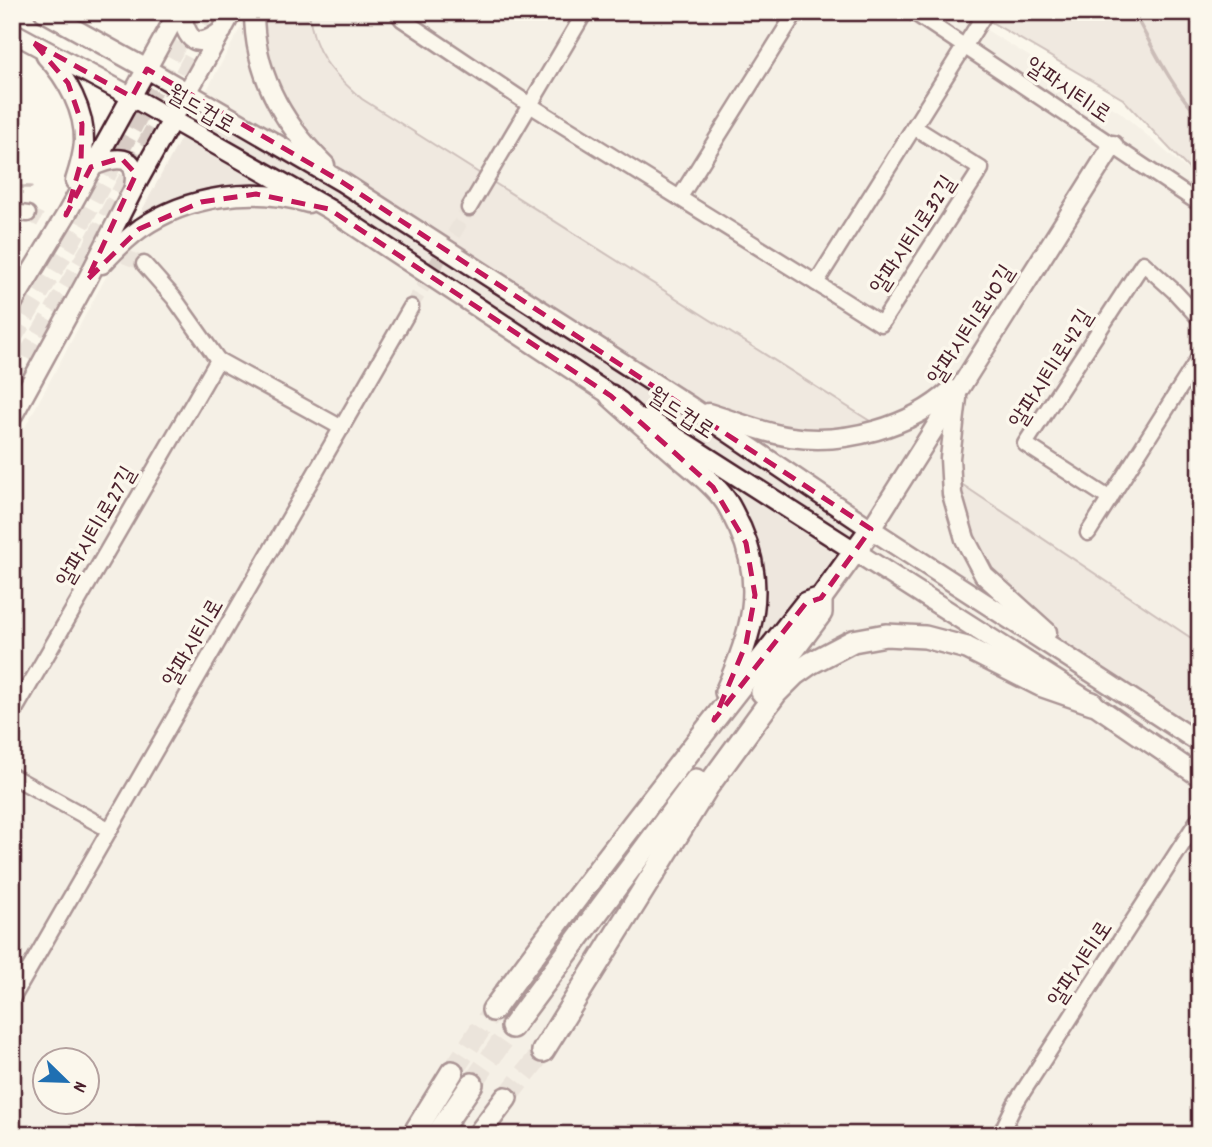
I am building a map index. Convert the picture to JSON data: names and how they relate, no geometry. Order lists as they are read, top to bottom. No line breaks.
{"streets":{"main road":["월드컵로","알파시티1로40길"],"street":["알파시티1로","알파시티1로32길","알파시티1로42길","알파시티1로27길"]},"crossings":[["알파시티1로","알파시티1로40길"],["월드컵로","알파시티1로40길"]],"north":"bottom right"}
